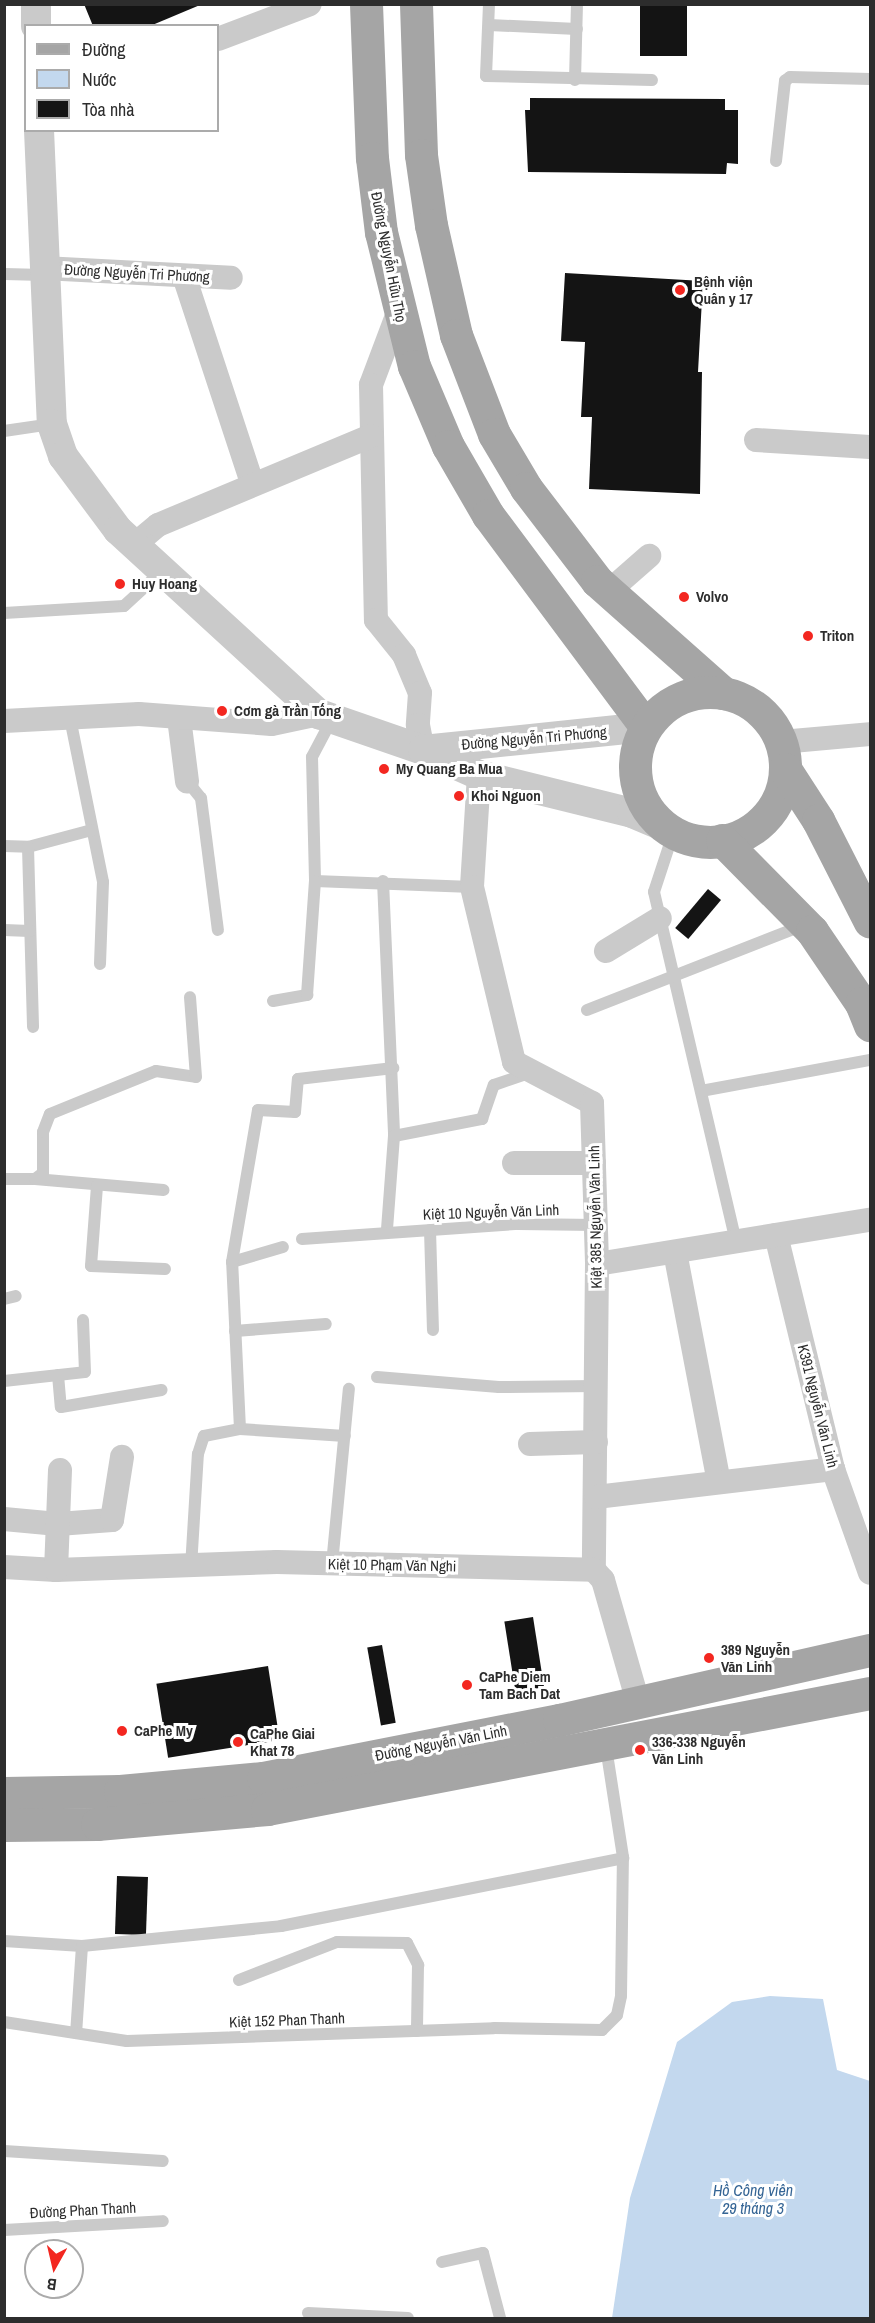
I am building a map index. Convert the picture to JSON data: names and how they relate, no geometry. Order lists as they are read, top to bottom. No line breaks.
{"streets":{"main road":["Đường Nguyễn Hữu Thọ","Đường Nguyễn Văn Linh"],"street":["Đường Nguyễn Tri Phương","Kiệt 385 Nguyễn Văn Linh","K391 Nguyễn Văn Linh","Kiệt 10 Phạm Văn Nghi"],"lane":["Kiệt 10 Nguyễn Văn Linh","Kiệt 152 Phan Thanh","Đường Phan Thanh"]},"crossings":[["Đường Nguyễn Hữu Thọ","Đường Nguyễn Tri Phương"],["Đường Nguyễn Tri Phương","Kiệt 385 Nguyễn Văn Linh"],["Kiệt 10 Nguyễn Văn Linh","Kiệt 385 Nguyễn Văn Linh"],["Kiệt 385 Nguyễn Văn Linh","Kiệt 10 Phạm Văn Nghi"],["Kiệt 385 Nguyễn Văn Linh","Đường Nguyễn Văn Linh"]],"water":["Hồ Công viên 29 tháng 3"],"places":["Bệnh viện Quân y 17","Huy Hoang","Volvo","Triton","Cơm gà Trần Tống","My Quang Ba Mua","Khoi Nguon","389 Nguyễn Văn Linh","CaPhe Diem Tam Bach Dat","CaPhe My","CaPhe Giai Khat 78","336-338 Nguyễn Văn Linh"],"legend":["Đường","Nước","Tòa nhà"],"north":"bottom"}
